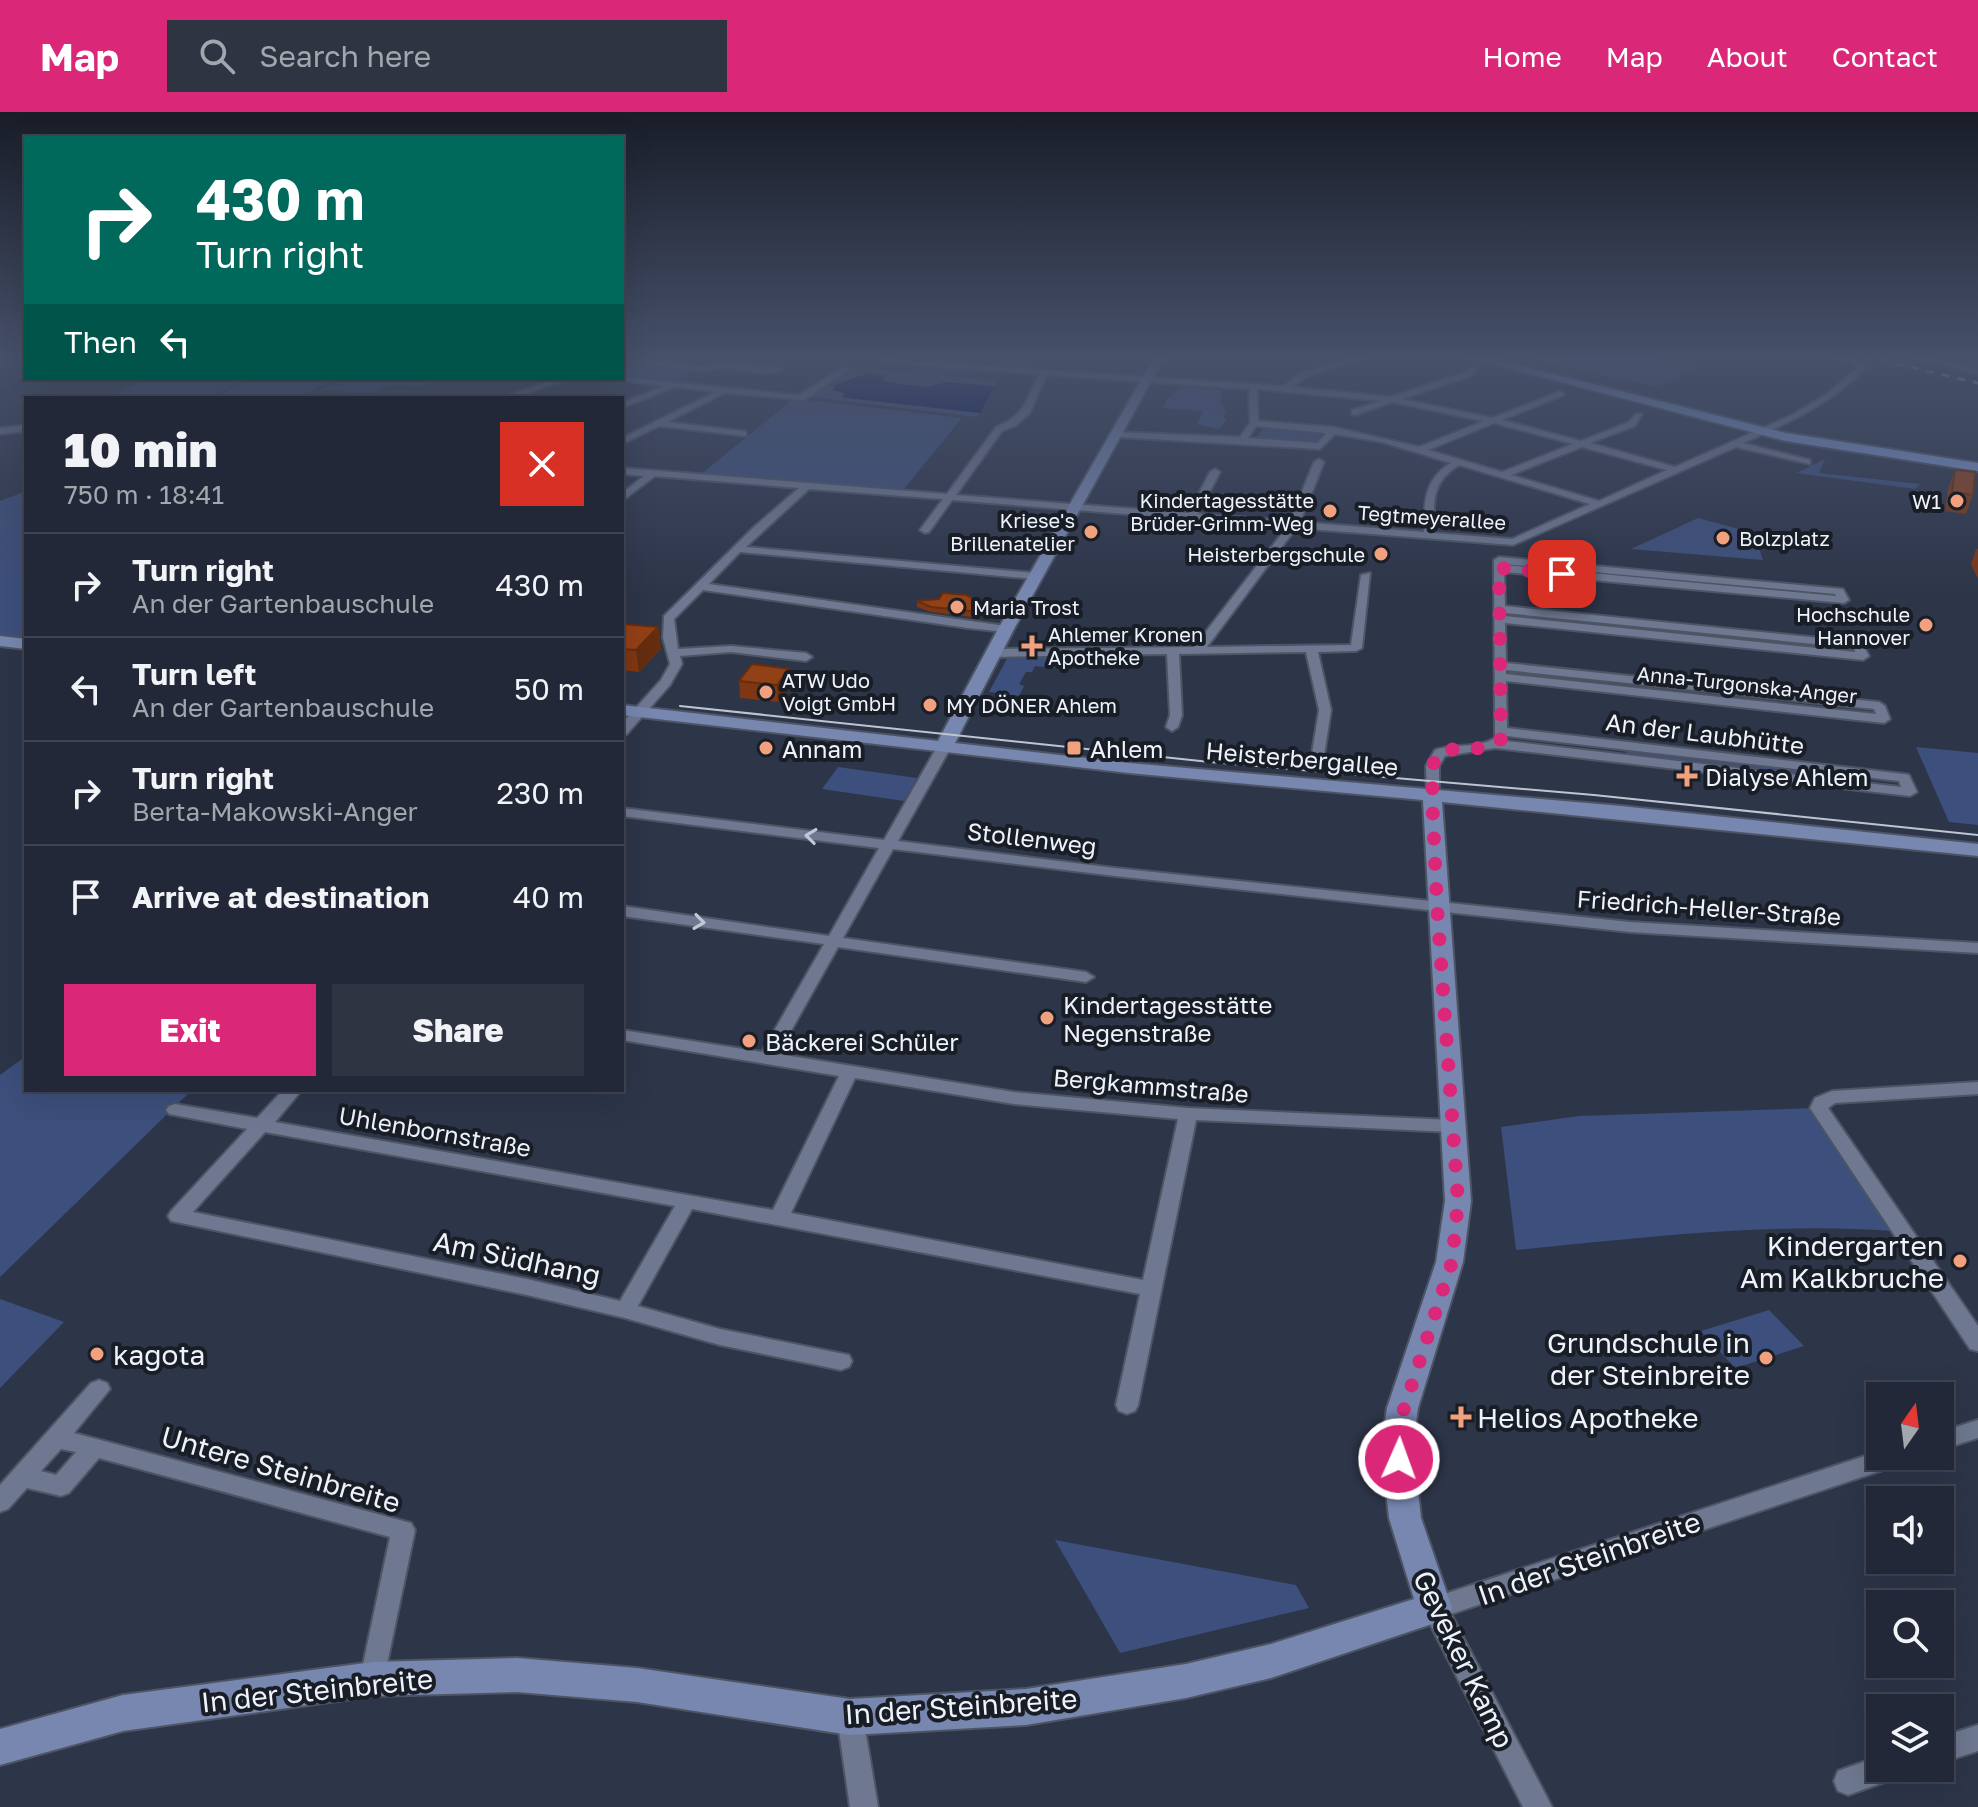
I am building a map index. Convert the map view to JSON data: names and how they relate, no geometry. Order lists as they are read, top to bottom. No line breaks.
{"streets":{"street":["Tegtmeyerallee","Anna-Turgonska-Anger","An der Laubhütte","Heisterbergallee","Stollenweg","Friedrich-Heller-Straße","Bergkammstraße","Uhlenbornstraße","Am Südhang","Untere Steinbreite","In der Steinbreite","Geveker Kamp"]},"crossings":[["An der Laubhütte","Heisterbergallee"],["An der Laubhütte","Geveker Kamp"],["Heisterbergallee","Geveker Kamp"],["Stollenweg","Friedrich-Heller-Straße"],["Stollenweg","Geveker Kamp"],["Friedrich-Heller-Straße","Geveker Kamp"],["Bergkammstraße","Geveker Kamp"],["Uhlenbornstraße","Am Südhang"],["Untere Steinbreite","In der Steinbreite"],["In der Steinbreite","Geveker Kamp"]],"places":{"other":["W1","Kindertagesstätte Brüder-Grimm-Weg","Kriese's Brillenatelier","Bolzplatz","Heisterbergschule","Maria Trost","Hochschule Hannover","ATW Udo Voigt GmbH","MY DÖNER Ahlem","Annam","Kindertagesstätte Negenstraße","Bäckerei Schüler","Kindergarten Am Kalkbruche","kagota","Grundschule in der Steinbreite"],"health":["Ahlemer Kronen Apotheke","Dialyse Ahlem","Helios Apotheke"],"transit":["Ahlem"]},"north":"top","page":{"header":"Map","search":"Search here","nav":["Home","Map","About","Contact"],"turn":["430 m","Turn right"],"then":"Then","heading":["10 min","750 m · 18:41"],"list":[{"name":"Turn right","note":"An der Gartenbauschule","value":"430 m"},{"name":"Turn left","note":"An der Gartenbauschule","value":"50 m"},{"name":"Turn right","note":"Berta-Makowski-Anger","value":"230 m"},{"name":"Arrive at destination","value":"40 m"}],"buttons":["Exit","Share"]}}
